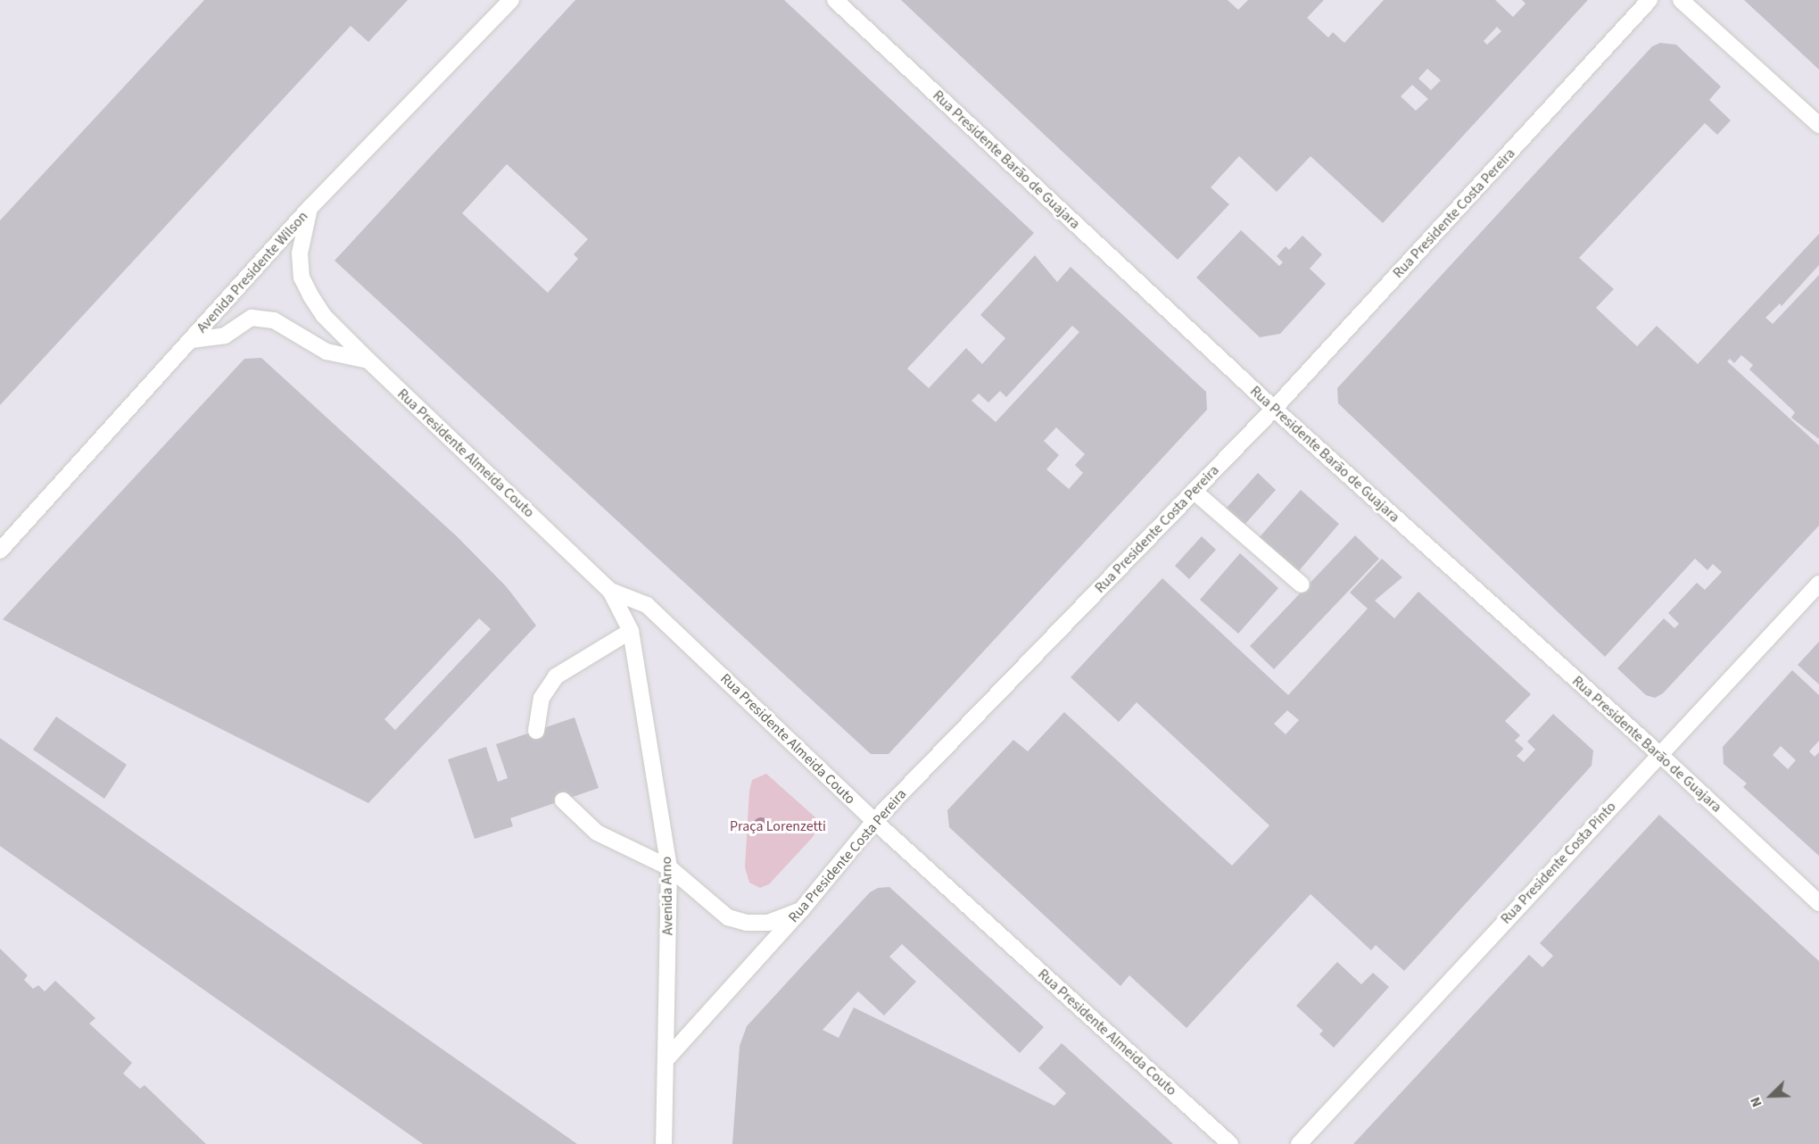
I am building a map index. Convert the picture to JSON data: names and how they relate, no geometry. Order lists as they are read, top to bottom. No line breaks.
{"streets":{"street":["Rua Presidente Barão de Guajara","Rua Presidente Costa Pereira","Avenida Presidente Wilson","Rua Presidente Almeida Couto","Rua Presidente Costa Pinto","Avenida Arno"]},"crossings":[["Rua Presidente Barão de Guajara","Rua Presidente Costa Pereira"],["Rua Presidente Barão de Guajara","Rua Presidente Costa Pinto"],["Rua Presidente Costa Pereira","Rua Presidente Almeida Couto"],["Rua Presidente Costa Pereira","Avenida Arno"],["Avenida Presidente Wilson","Rua Presidente Almeida Couto"],["Rua Presidente Almeida Couto","Avenida Arno"]],"parks":["Praça Lorenzetti"],"north":"bottom left"}
